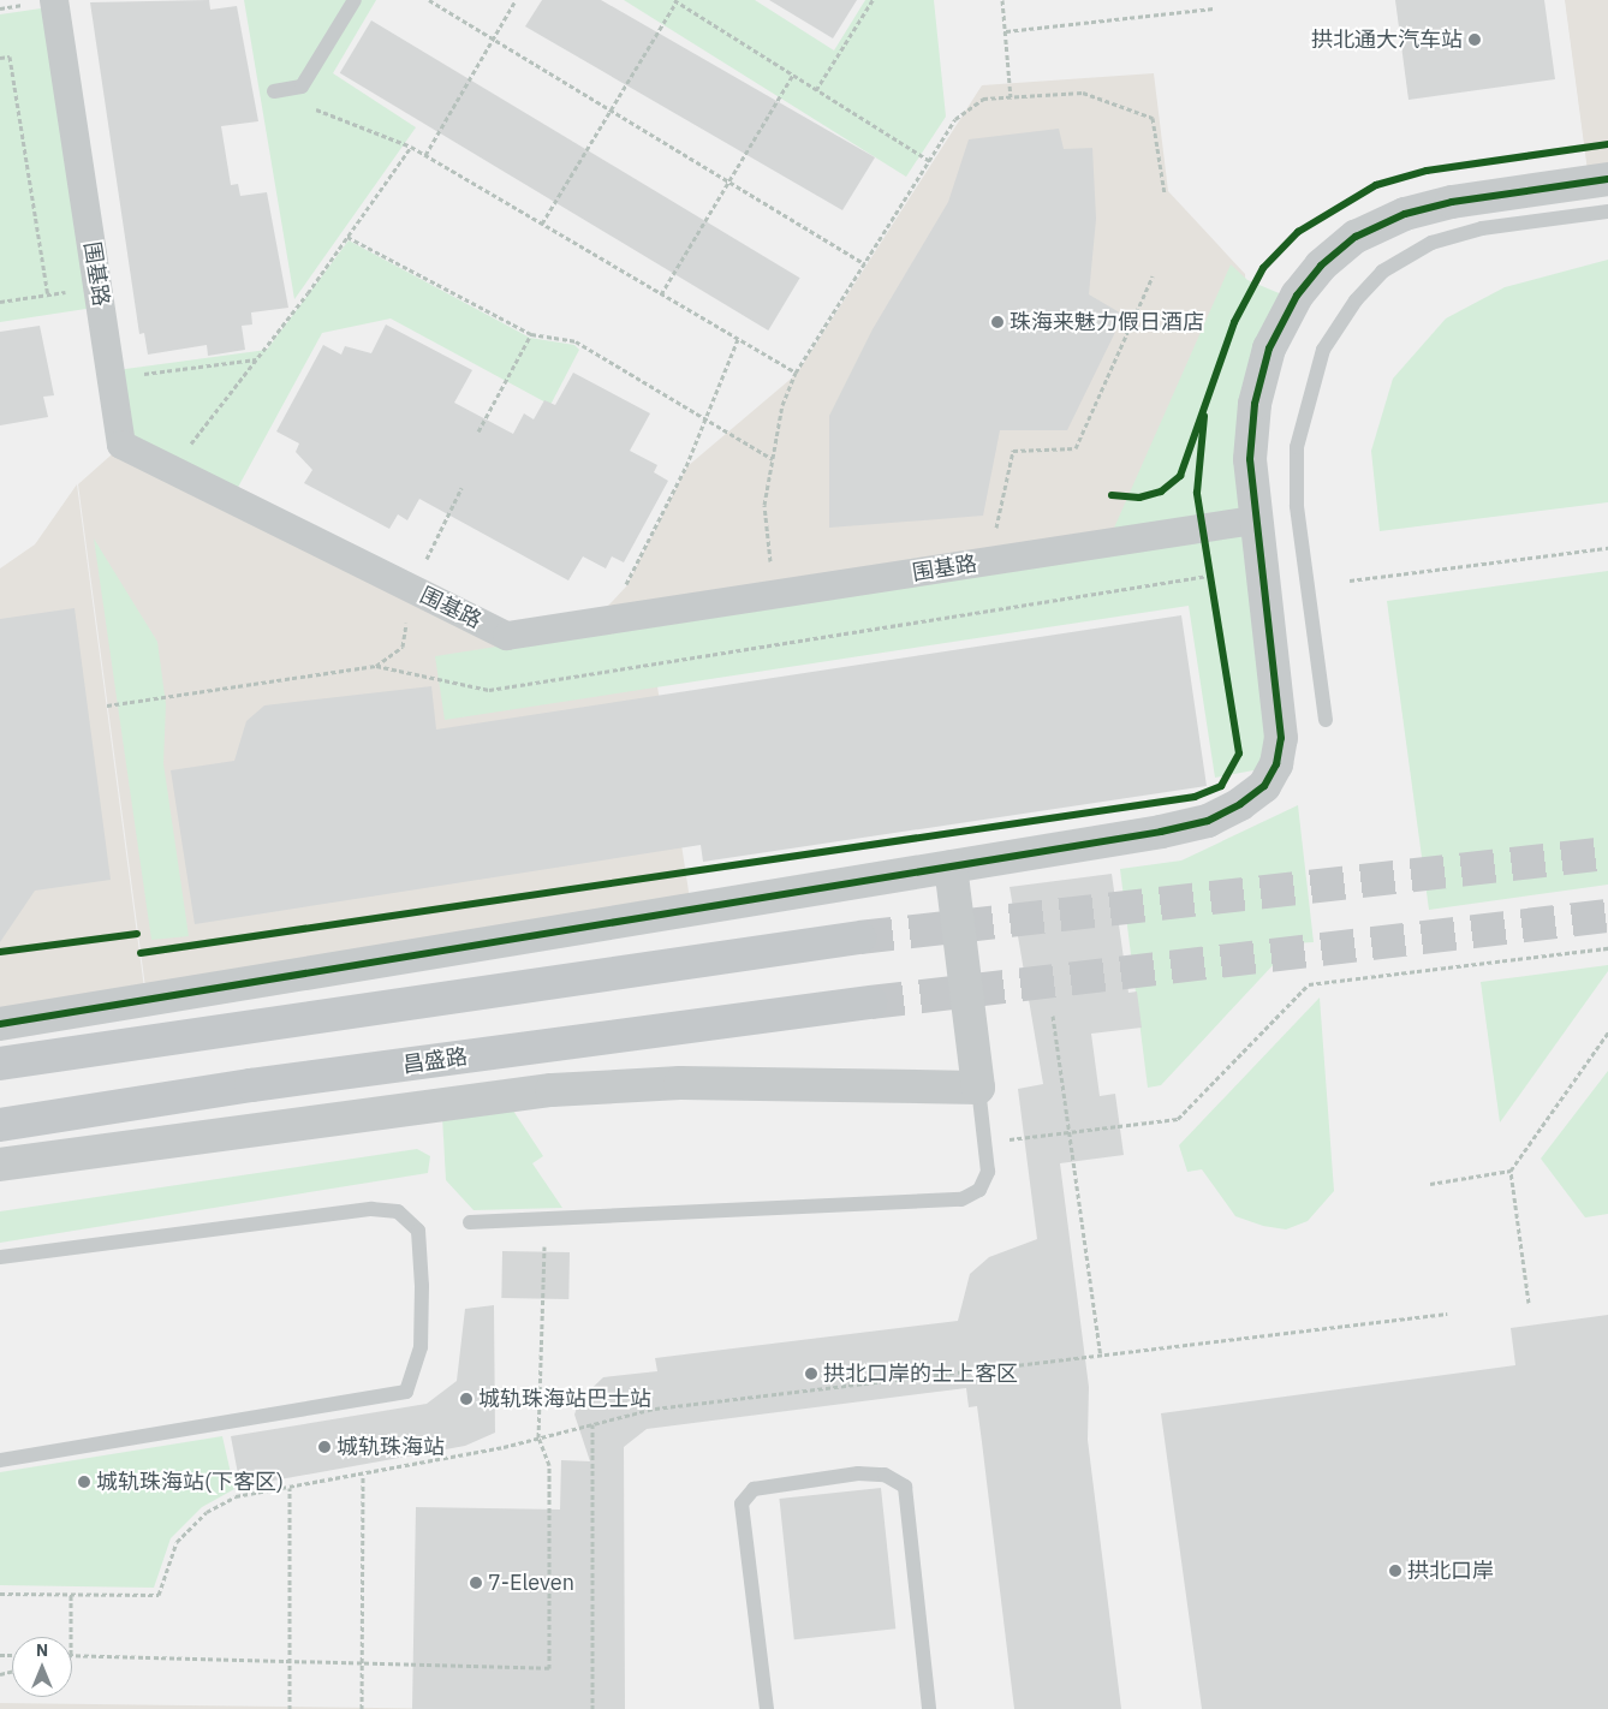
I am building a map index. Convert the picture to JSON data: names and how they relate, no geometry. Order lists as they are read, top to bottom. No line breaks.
{"streets":{"main road":["昌盛路"],"street":["围基路"]},"places":["拱北通大汽车站","珠海来魅力假日酒店","拱北口岸的士上客区","城轨珠海站巴士站","城轨珠海站","城轨珠海站(下客区)","拱北口岸","7-Eleven"],"north":"top"}
